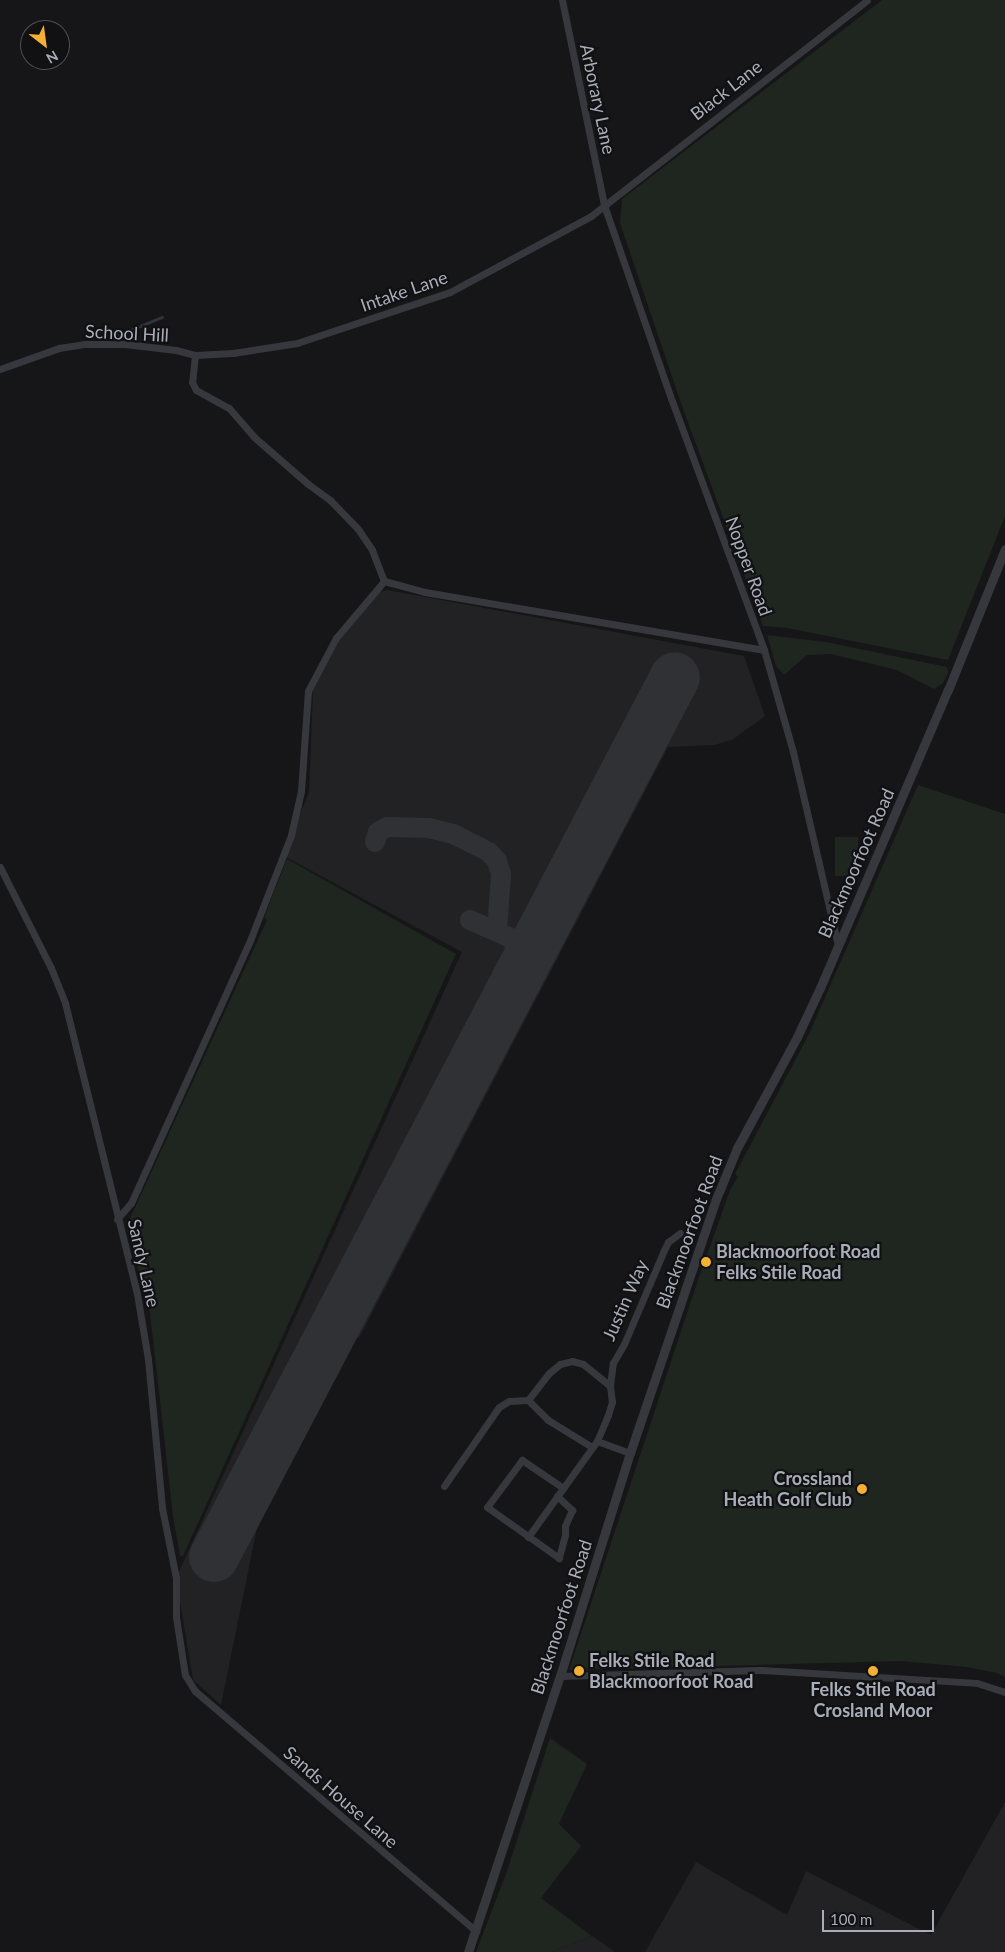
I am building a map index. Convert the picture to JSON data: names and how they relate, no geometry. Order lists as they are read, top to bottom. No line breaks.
{"streets":{"street":["Black Lane","Arborary Lane","Intake Lane","School Hill","Nopper Road","Blackmoorfoot Road","Sandy Lane","Justin Way","Sands House Lane"]},"crossings":[["Black Lane","Arborary Lane"],["Black Lane","Intake Lane"],["Black Lane","Nopper Road"],["Arborary Lane","Intake Lane"],["Arborary Lane","Nopper Road"],["Intake Lane","School Hill"],["Intake Lane","Nopper Road"],["Nopper Road","Blackmoorfoot Road"],["Blackmoorfoot Road","Sands House Lane"],["Sandy Lane","Sands House Lane"]],"places":["Blackmoorfoot Road Felks Stile Road","Crossland Heath Golf Club","Felks Stile Road Blackmoorfoot Road","Felks Stile Road Crosland Moor"],"scale_bar":"100 m","north":"bottom right"}
